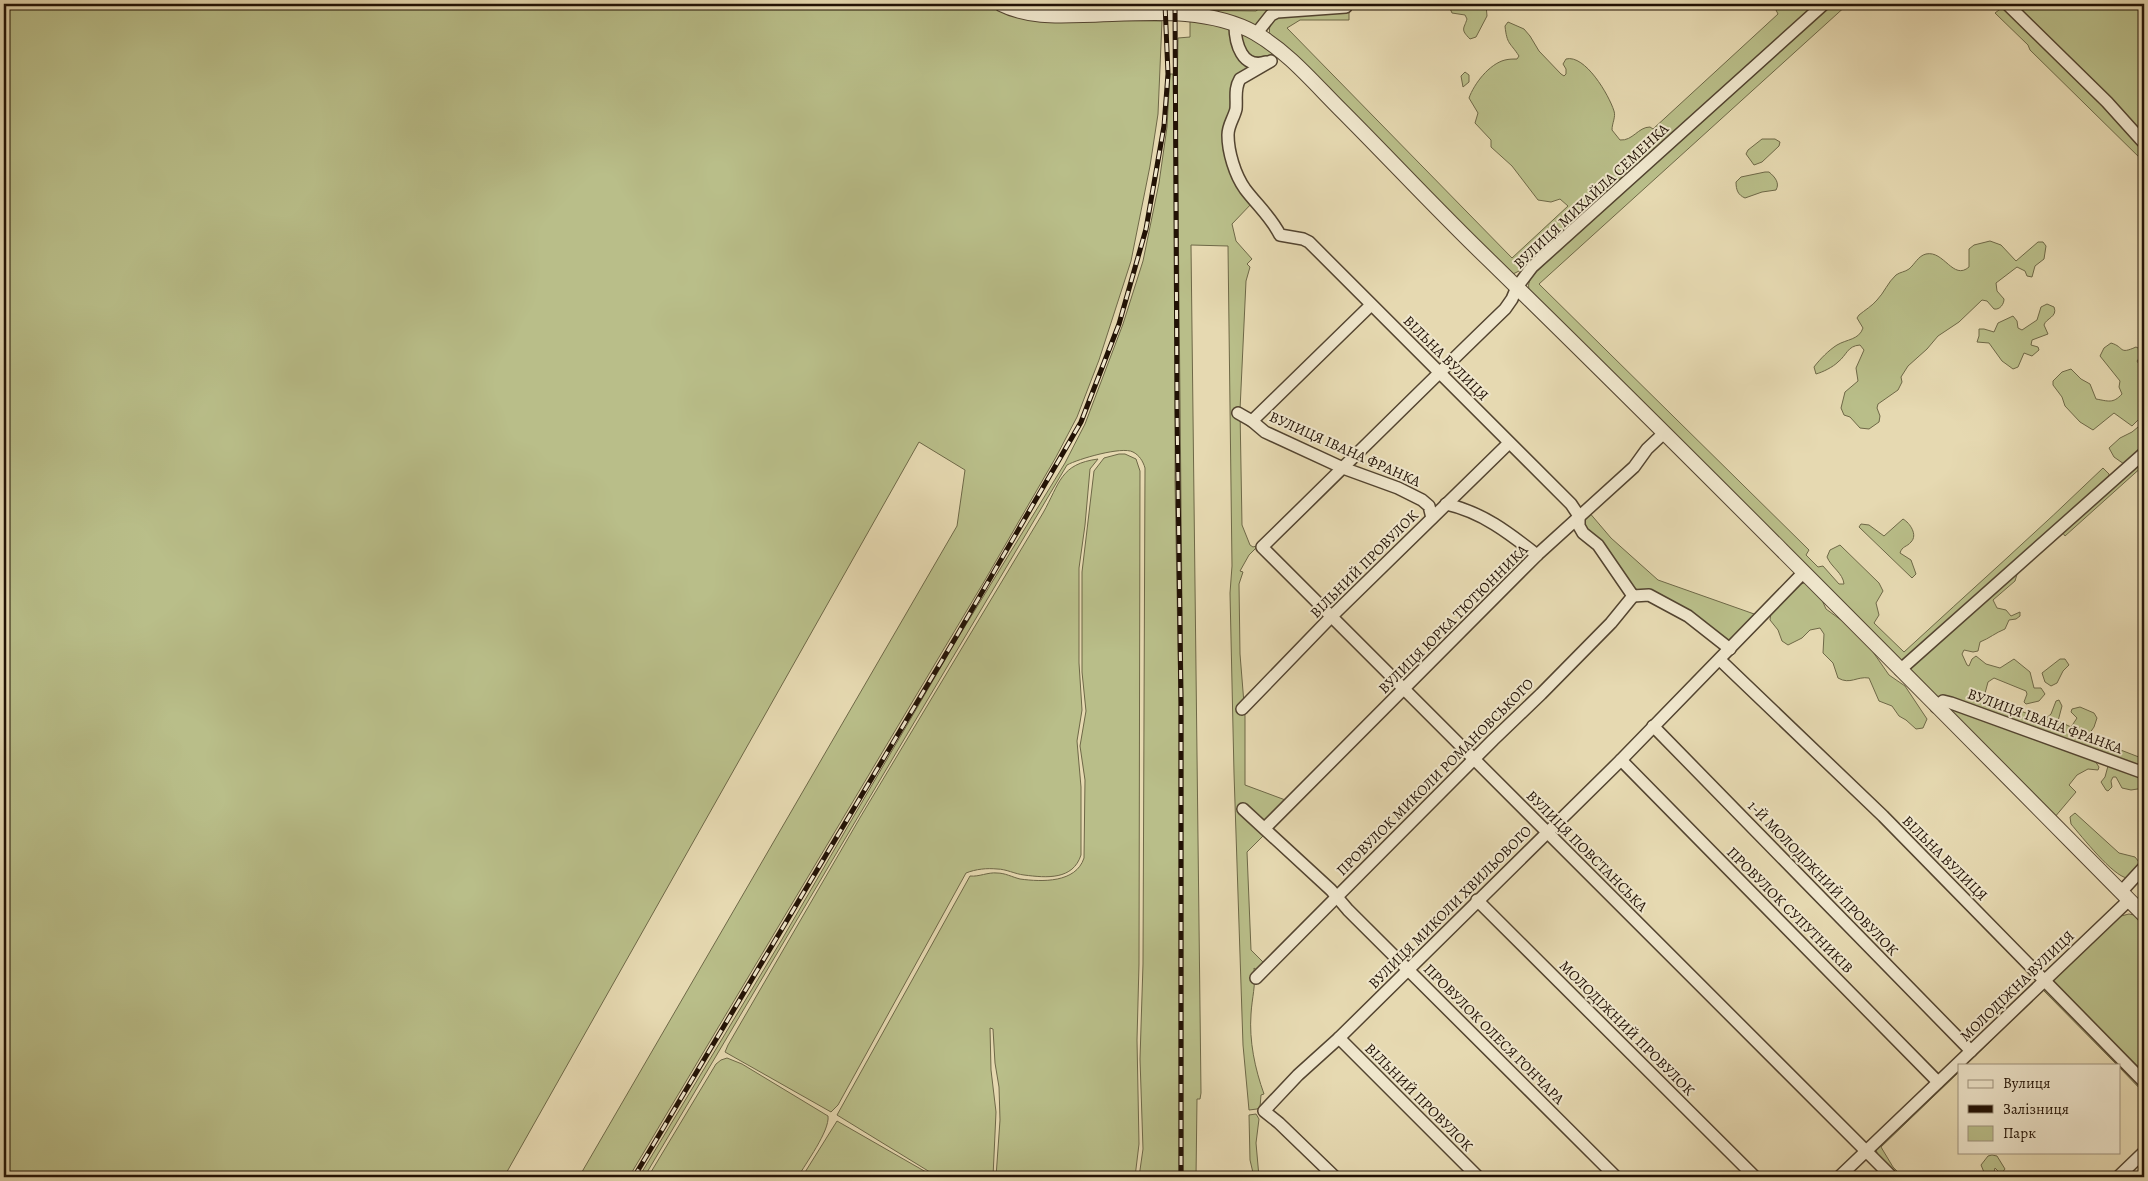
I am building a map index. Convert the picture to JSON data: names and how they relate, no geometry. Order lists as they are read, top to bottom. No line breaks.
{"streets":{"street":["ВУЛИЦЯ МИХАЙЛА СЕМЕНКА","ВІЛЬНА ВУЛИЦЯ","ВУЛИЦЯ ІВАНА ФРАНКА","ВІЛЬНИЙ ПРОВУЛОК","ВУЛИЦЯ ЮРКА ТЮТЮННИКА","ПРОВУЛОК МИКОЛИ РОМАНОВСЬКОГО","ВУЛИЦЯ ПОВСТАНСЬКА","1-Й МОЛОДІЖНИЙ ПРОВУЛОК","ВУЛИЦЯ МИКОЛИ ХВИЛЬОВОГО","ПРОВУЛОК СУПУТНИКІВ","МОЛОДІЖНА ВУЛИЦЯ","МОЛОДІЖНИЙ ПРОВУЛОК","ПРОВУЛОК ОЛЕСЯ ГОНЧАРА"]},"crossings":[["ВУЛИЦЯ МИХАЙЛА СЕМЕНКА","ВІЛЬНА ВУЛИЦЯ"],["ВУЛИЦЯ МИХАЙЛА СЕМЕНКА","ВУЛИЦЯ ІВАНА ФРАНКА"],["ВУЛИЦЯ МИХАЙЛА СЕМЕНКА","ВУЛИЦЯ ПОВСТАНСЬКА"],["ВІЛЬНА ВУЛИЦЯ","ВІЛЬНИЙ ПРОВУЛОК"],["ВІЛЬНА ВУЛИЦЯ","ВУЛИЦЯ ЮРКА ТЮТЮННИКА"],["ВІЛЬНА ВУЛИЦЯ","ПРОВУЛОК МИКОЛИ РОМАНОВСЬКОГО"],["ВІЛЬНА ВУЛИЦЯ","ВУЛИЦЯ МИКОЛИ ХВИЛЬОВОГО"],["ВІЛЬНА ВУЛИЦЯ","МОЛОДІЖНА ВУЛИЦЯ"],["ВУЛИЦЯ ІВАНА ФРАНКА","ВІЛЬНИЙ ПРОВУЛОК"],["ВІЛЬНИЙ ПРОВУЛОК","ВУЛИЦЯ ПОВСТАНСЬКА"],["ВІЛЬНИЙ ПРОВУЛОК","ВУЛИЦЯ МИКОЛИ ХВИЛЬОВОГО"],["ВУЛИЦЯ ЮРКА ТЮТЮННИКА","ВУЛИЦЯ ПОВСТАНСЬКА"],["ВУЛИЦЯ ЮРКА ТЮТЮННИКА","ПРОВУЛОК ОЛЕСЯ ГОНЧАРА"],["ПРОВУЛОК МИКОЛИ РОМАНОВСЬКОГО","ВУЛИЦЯ ПОВСТАНСЬКА"],["ПРОВУЛОК МИКОЛИ РОМАНОВСЬКОГО","ПРОВУЛОК ОЛЕСЯ ГОНЧАРА"],["ВУЛИЦЯ ПОВСТАНСЬКА","ВУЛИЦЯ МИКОЛИ ХВИЛЬОВОГО"],["ВУЛИЦЯ ПОВСТАНСЬКА","МОЛОДІЖНА ВУЛИЦЯ"],["1-Й МОЛОДІЖНИЙ ПРОВУЛОК","ВУЛИЦЯ МИКОЛИ ХВИЛЬОВОГО"],["1-Й МОЛОДІЖНИЙ ПРОВУЛОК","МОЛОДІЖНА ВУЛИЦЯ"],["ВУЛИЦЯ МИКОЛИ ХВИЛЬОВОГО","ПРОВУЛОК СУПУТНИКІВ"],["ВУЛИЦЯ МИКОЛИ ХВИЛЬОВОГО","МОЛОДІЖНИЙ ПРОВУЛОК"],["ВУЛИЦЯ МИКОЛИ ХВИЛЬОВОГО","ПРОВУЛОК ОЛЕСЯ ГОНЧАРА"],["ПРОВУЛОК СУПУТНИКІВ","МОЛОДІЖНА ВУЛИЦЯ"]],"legend":["Вулиця","Залізниця","Парк"]}
